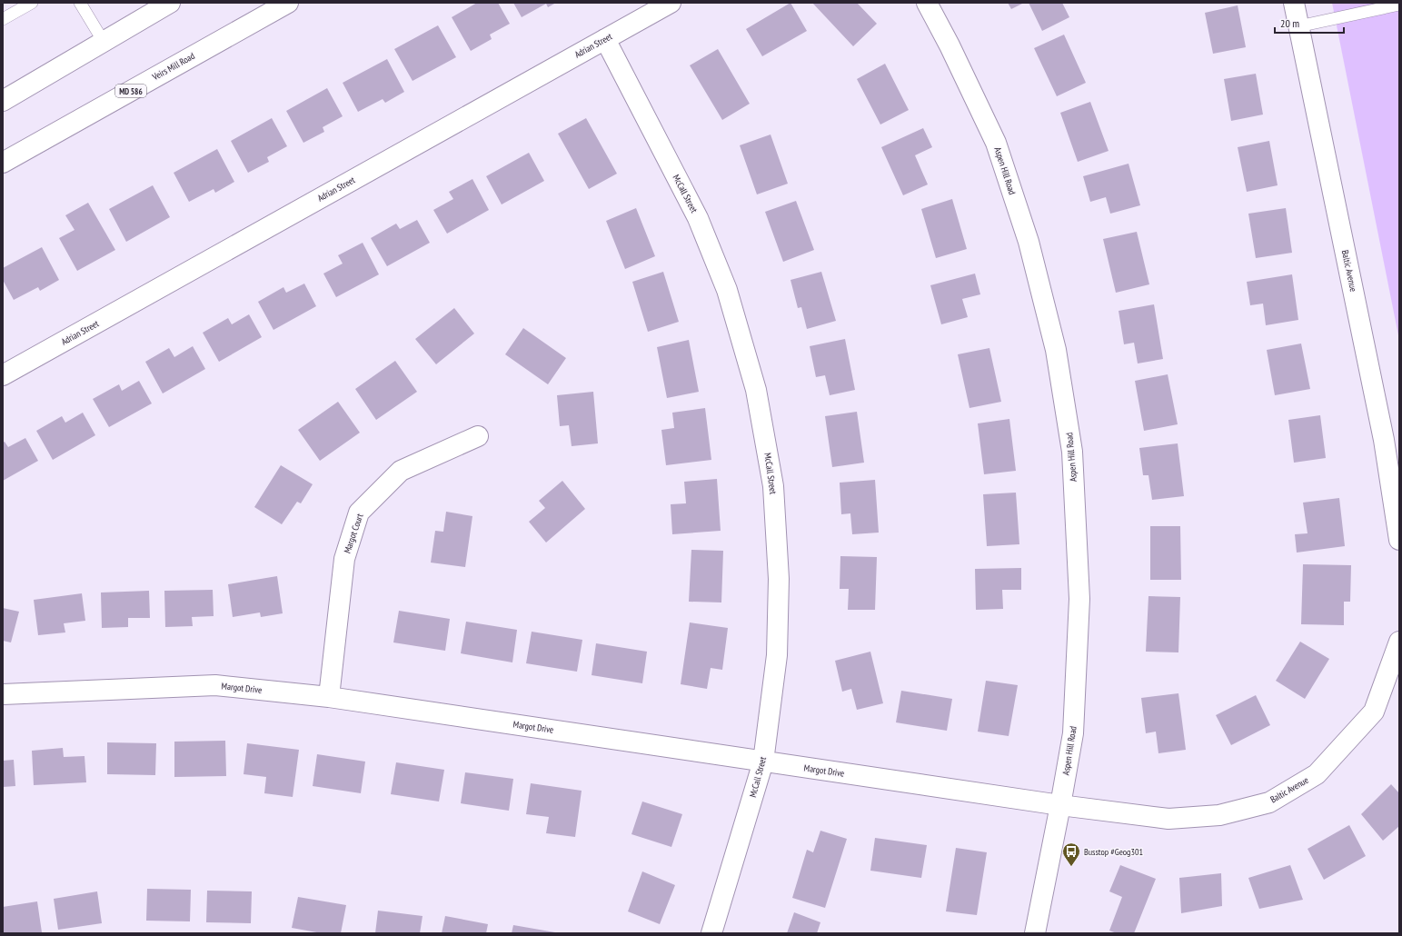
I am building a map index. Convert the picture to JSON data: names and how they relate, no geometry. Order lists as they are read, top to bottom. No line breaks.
{"streets":{"street":["Adrian Street","Veirs Mill Road","MD 586","Aspen Hill Road","McCall Street","Baltic Avenue","Margot Court","Margot Drive"]},"crossings":[["Adrian Street","McCall Street"],["Aspen Hill Road","Baltic Avenue"],["Aspen Hill Road","Margot Drive"],["McCall Street","Margot Drive"],["Baltic Avenue","Margot Drive"],["Margot Court","Margot Drive"]],"places":{"bus stop":["Busstop #Geog301"]},"scale_bar":"20 m"}
